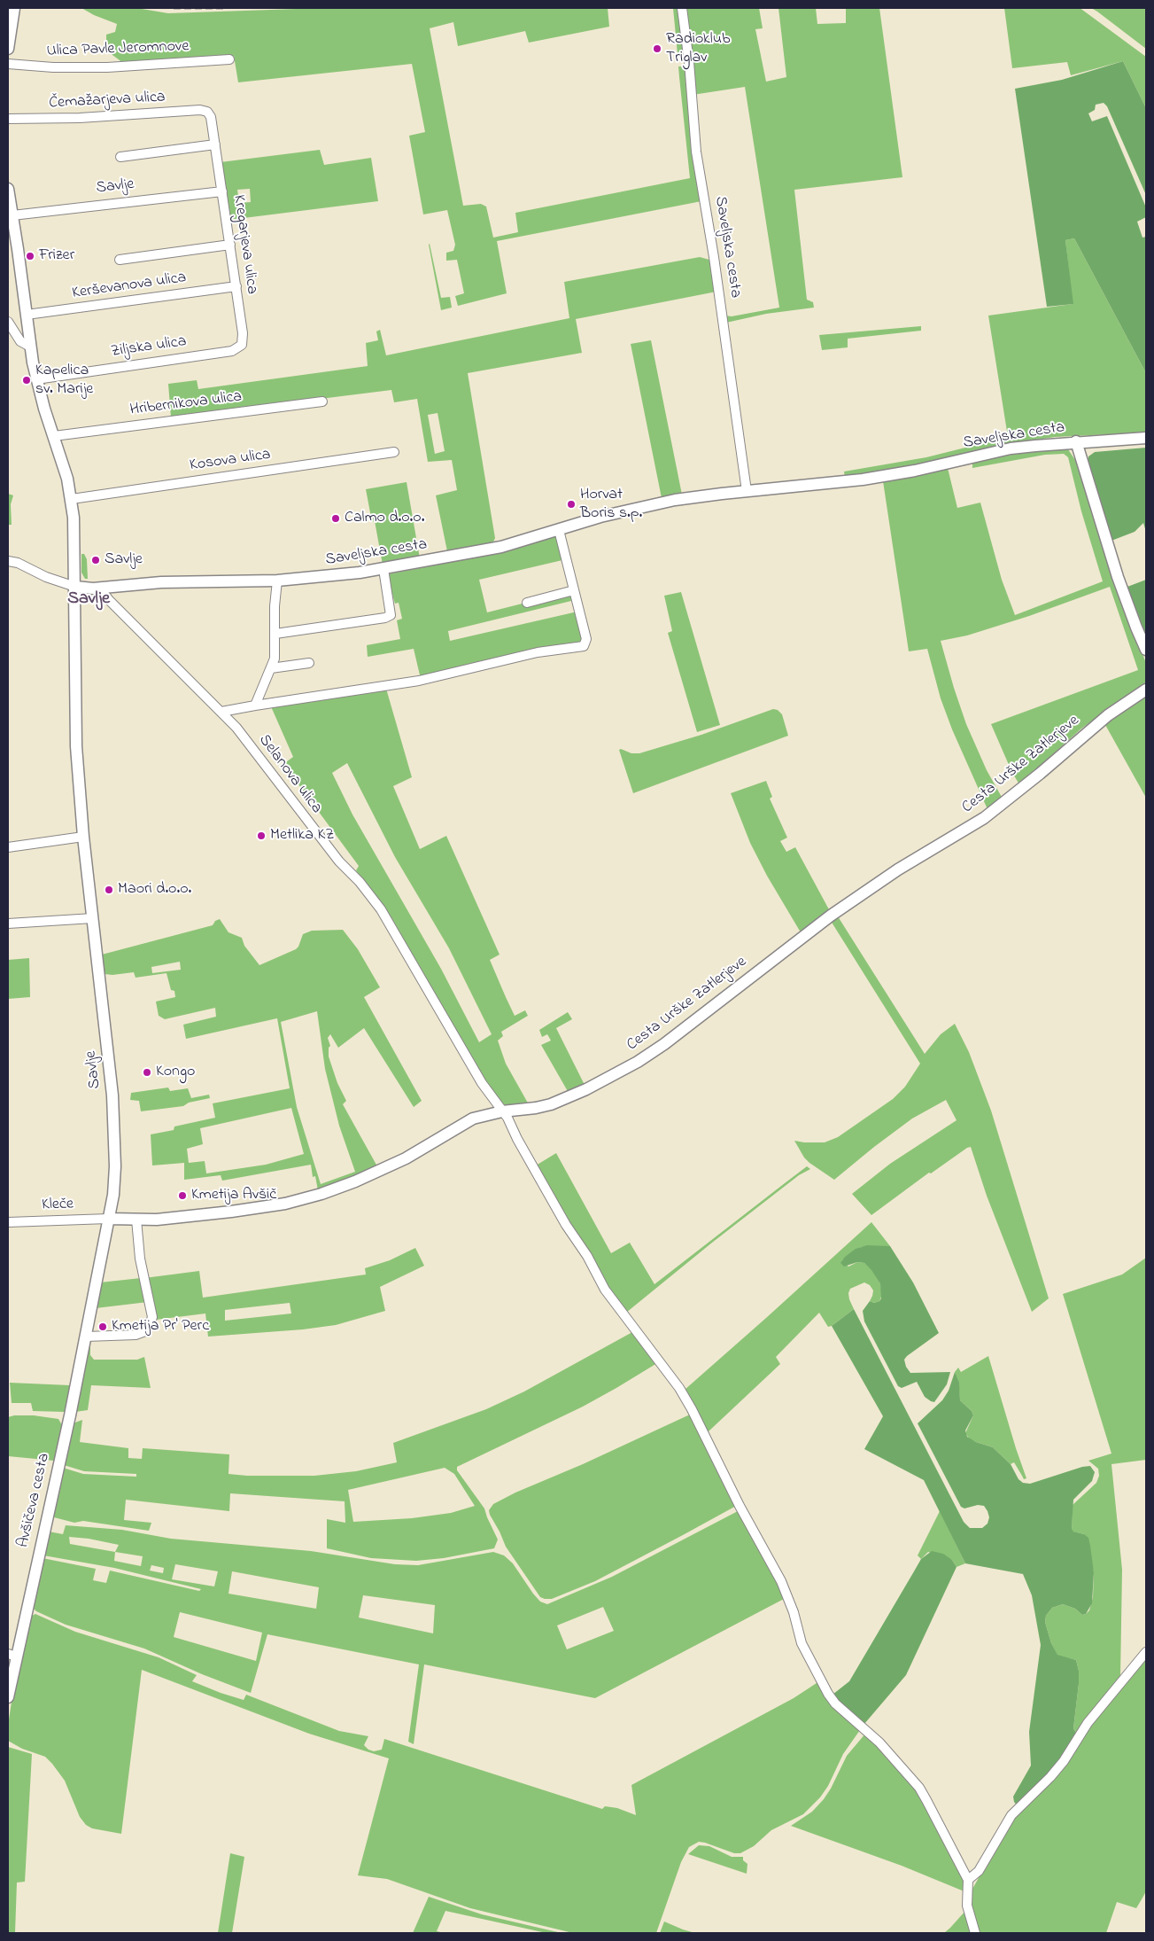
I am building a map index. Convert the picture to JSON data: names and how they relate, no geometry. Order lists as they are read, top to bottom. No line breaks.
{"streets":{"street":["Ulica Pavle Jeromnove","Čemažarjeva ulica","Savlje","Kregarjeva ulica","Saveljska cesta","Kerševanova ulica","Ziljska ulica","Hribernikova ulica","Kosova ulica","Cesta Urške Zatlerjeve","Selanova ulica","Kleče","Avšičeva cesta"]},"crossings":[["Čemažarjeva ulica","Kregarjeva ulica"],["Savlje","Kregarjeva ulica"],["Savlje","Saveljska cesta"],["Savlje","Kerševanova ulica"],["Savlje","Ziljska ulica"],["Savlje","Hribernikova ulica"],["Savlje","Kosova ulica"],["Savlje","Cesta Urške Zatlerjeve"],["Savlje","Kleče"],["Savlje","Avšičeva cesta"],["Kregarjeva ulica","Kerševanova ulica"],["Kregarjeva ulica","Ziljska ulica"],["Saveljska cesta","Selanova ulica"],["Cesta Urške Zatlerjeve","Selanova ulica"],["Cesta Urške Zatlerjeve","Kleče"],["Cesta Urške Zatlerjeve","Avšičeva cesta"],["Kleče","Avšičeva cesta"]],"districts":["Savlje"],"places":["Radioklub Triglav","Frizer","Kapelica sv. Marije","Horvat Boris s.p.","Calmo d.o.o.","Savlje","Metlika KZ","Maori d.o.o.","Kongo","Kmetija Avšič","Kmetija Pr' Perc"]}
